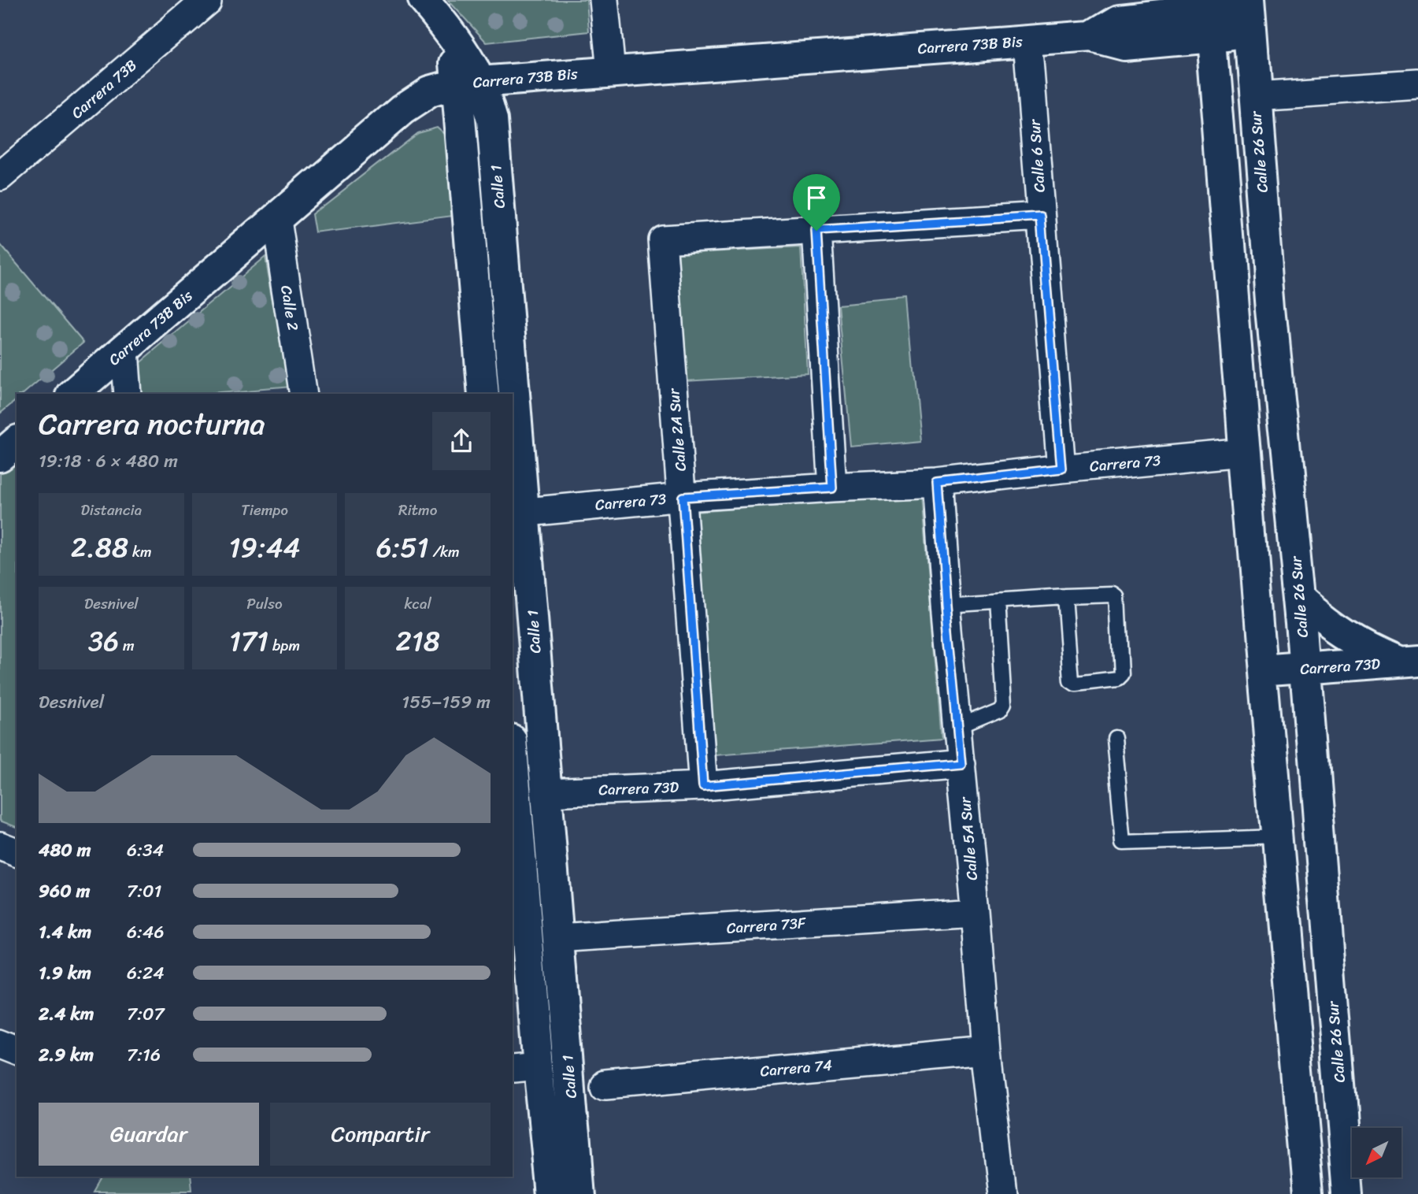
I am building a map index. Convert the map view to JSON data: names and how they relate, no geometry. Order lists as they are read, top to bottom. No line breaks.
{"streets":{"street":["Carrera 73B Bis","Carrera 73B","Calle 26 Sur","Calle 6 Sur","Calle 1","Calle 2","Calle 2A Sur","Carrera 73","Carrera 73D","Calle 5A Sur","Carrera 73F","Carrera 74"]},"crossings":[["Carrera 73B Bis","Calle 26 Sur"],["Carrera 73B Bis","Calle 6 Sur"],["Carrera 73B Bis","Calle 1"],["Carrera 73B Bis","Calle 2"],["Calle 26 Sur","Carrera 73D"],["Calle 6 Sur","Carrera 73"],["Calle 1","Carrera 73"],["Calle 1","Carrera 73D"],["Calle 1","Carrera 73F"],["Calle 2A Sur","Carrera 73"],["Calle 2A Sur","Carrera 73D"],["Carrera 73","Calle 5A Sur"],["Carrera 73D","Calle 5A Sur"],["Calle 5A Sur","Carrera 73F"],["Calle 5A Sur","Carrera 74"]],"north":"bottom left","page":{"heading":["Carrera nocturna","19:18 · 6 × 480 m"],"stats":[["Distancia","2.88 km"],["Tiempo","19:44"],["Ritmo","6:51 /km"],["Desnivel","36 m"],["Pulso","171 bpm"],["kcal","218"]],"chart":["Desnivel","155–159 m"],"list":[{"name":"480 m","note":"6:34"},{"name":"960 m","note":"7:01"},{"name":"1.4 km","note":"6:46"},{"name":"1.9 km","note":"6:24"},{"name":"2.4 km","note":"7:07"},{"name":"2.9 km","note":"7:16"}],"buttons":["Guardar","Compartir"]}}
